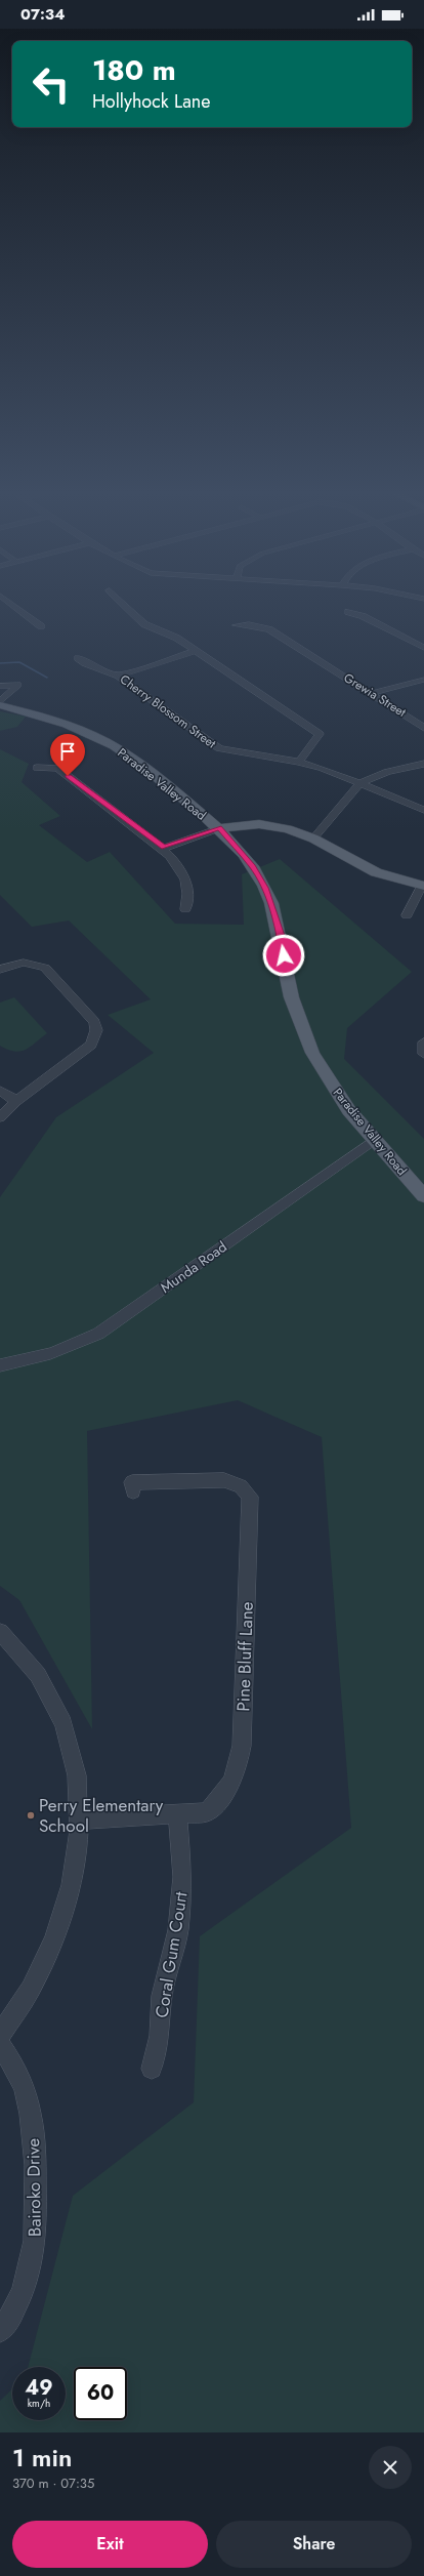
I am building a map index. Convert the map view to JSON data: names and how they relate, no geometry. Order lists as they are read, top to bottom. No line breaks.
{"streets":{"main road":["Paradise Valley Road"],"street":["Grewia Street","Cherry Blossom Street","Munda Road","Pine Bluff Lane","Coral Gum Court","Bairoko Drive"]},"crossings":[["Paradise Valley Road","Munda Road"],["Pine Bluff Lane","Coral Gum Court"]],"places":["Perry Elementary School"],"page":{"status":"07:34","turn":["180 m","Hollyhock Lane"],"speed":"49 km/h","limit":"60","heading":["1 min","370 m · 07:35"],"buttons":["Exit","Share"]}}
